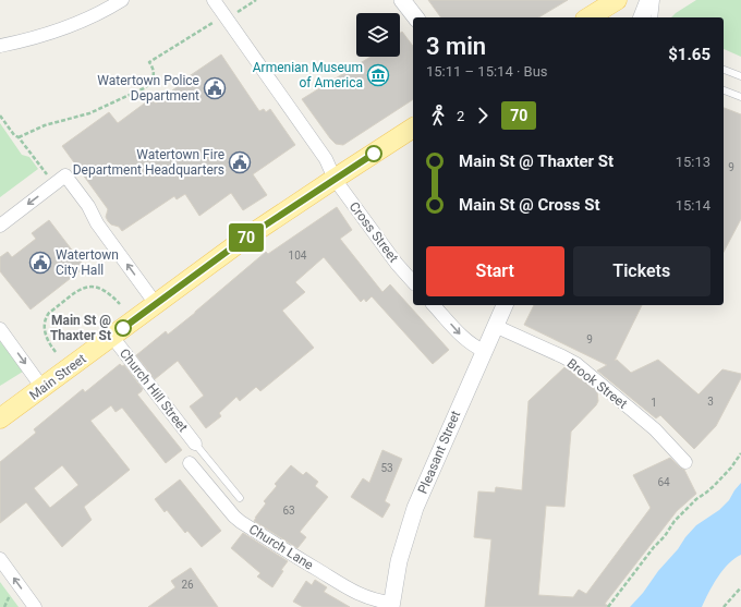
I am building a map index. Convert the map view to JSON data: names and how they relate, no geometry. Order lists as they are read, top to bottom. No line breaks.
{"streets":{"main road":["Main Street"],"street":["Cross Street","Brook Street","Church Hill Street","Pleasant Street","Church Lane"]},"crossings":[["Cross Street","Main Street"],["Main Street","Church Hill Street"],["Brook Street","Pleasant Street"],["Pleasant Street","Church Lane"]],"places":{"museum":["Armenian Museum of America"],"public building":["Watertown Police Department","Watertown Fire Department Headquarters","Watertown City Hall"],"other":["Main St @ Thaxter St"]},"lines":["bus line 70"],"house_numbers":["9","104","9","3","1","53","64","63","26"],"page":{"on_map":"70","heading":["3 min","15:11 – 15:14 · Bus","$1.65"],"legs":["2","70"],"list":[{"name":"Main St @ Thaxter St","value":"15:13"},{"name":"Main St @ Cross St","value":"15:14"}],"buttons":["Start","Tickets"]}}
